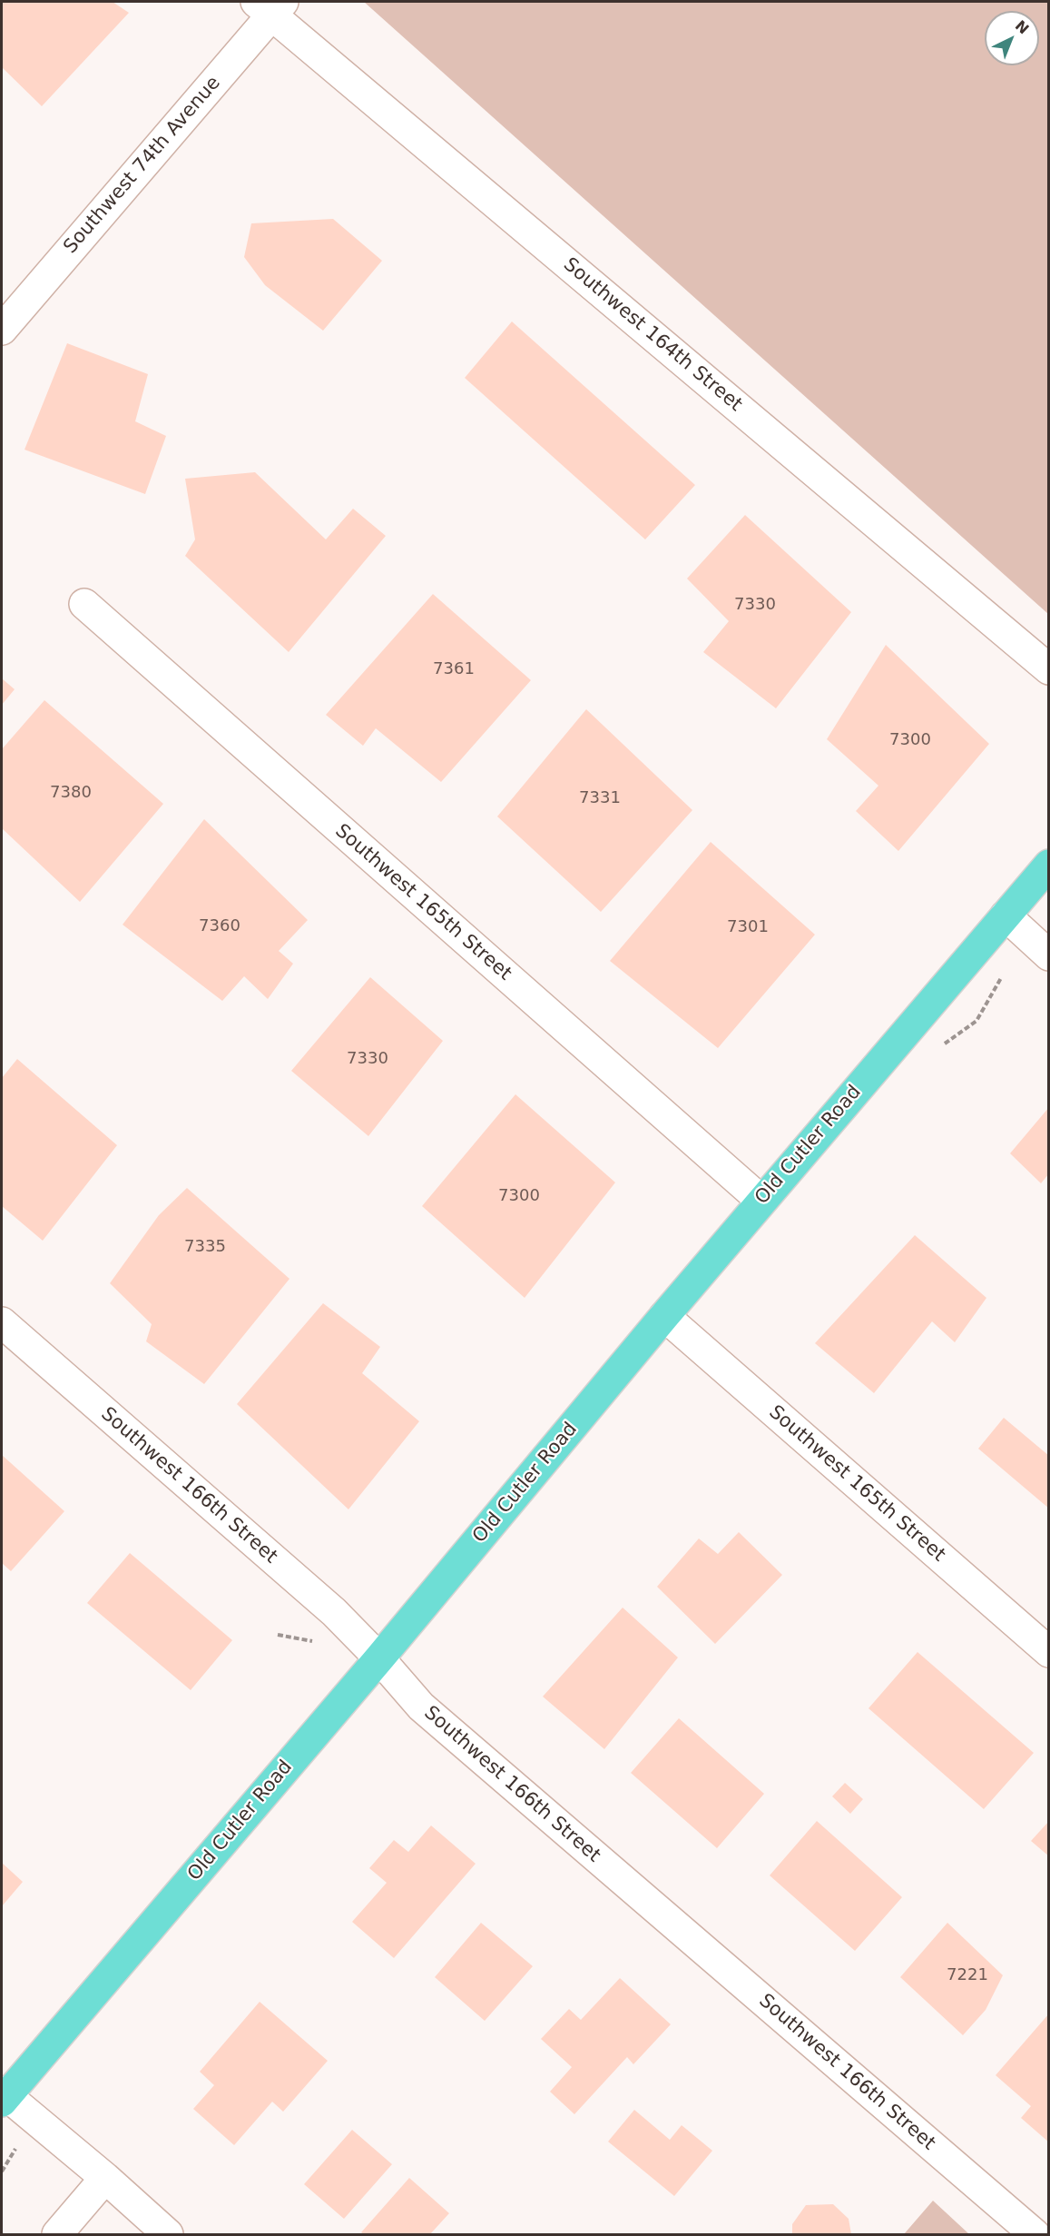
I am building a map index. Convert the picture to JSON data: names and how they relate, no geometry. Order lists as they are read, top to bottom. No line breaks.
{"streets":{"main road":["Old Cutler Road"],"street":["Southwest 74th Avenue","Southwest 164th Street","Southwest 165th Street","Southwest 166th Street"]},"crossings":[["Southwest 74th Avenue","Southwest 164th Street"],["Southwest 165th Street","Old Cutler Road"],["Old Cutler Road","Southwest 166th Street"]],"house_numbers":["7330","7361","7300","7380","7331","7360","7301","7330","7300","7335","7221"],"north":"top right"}
